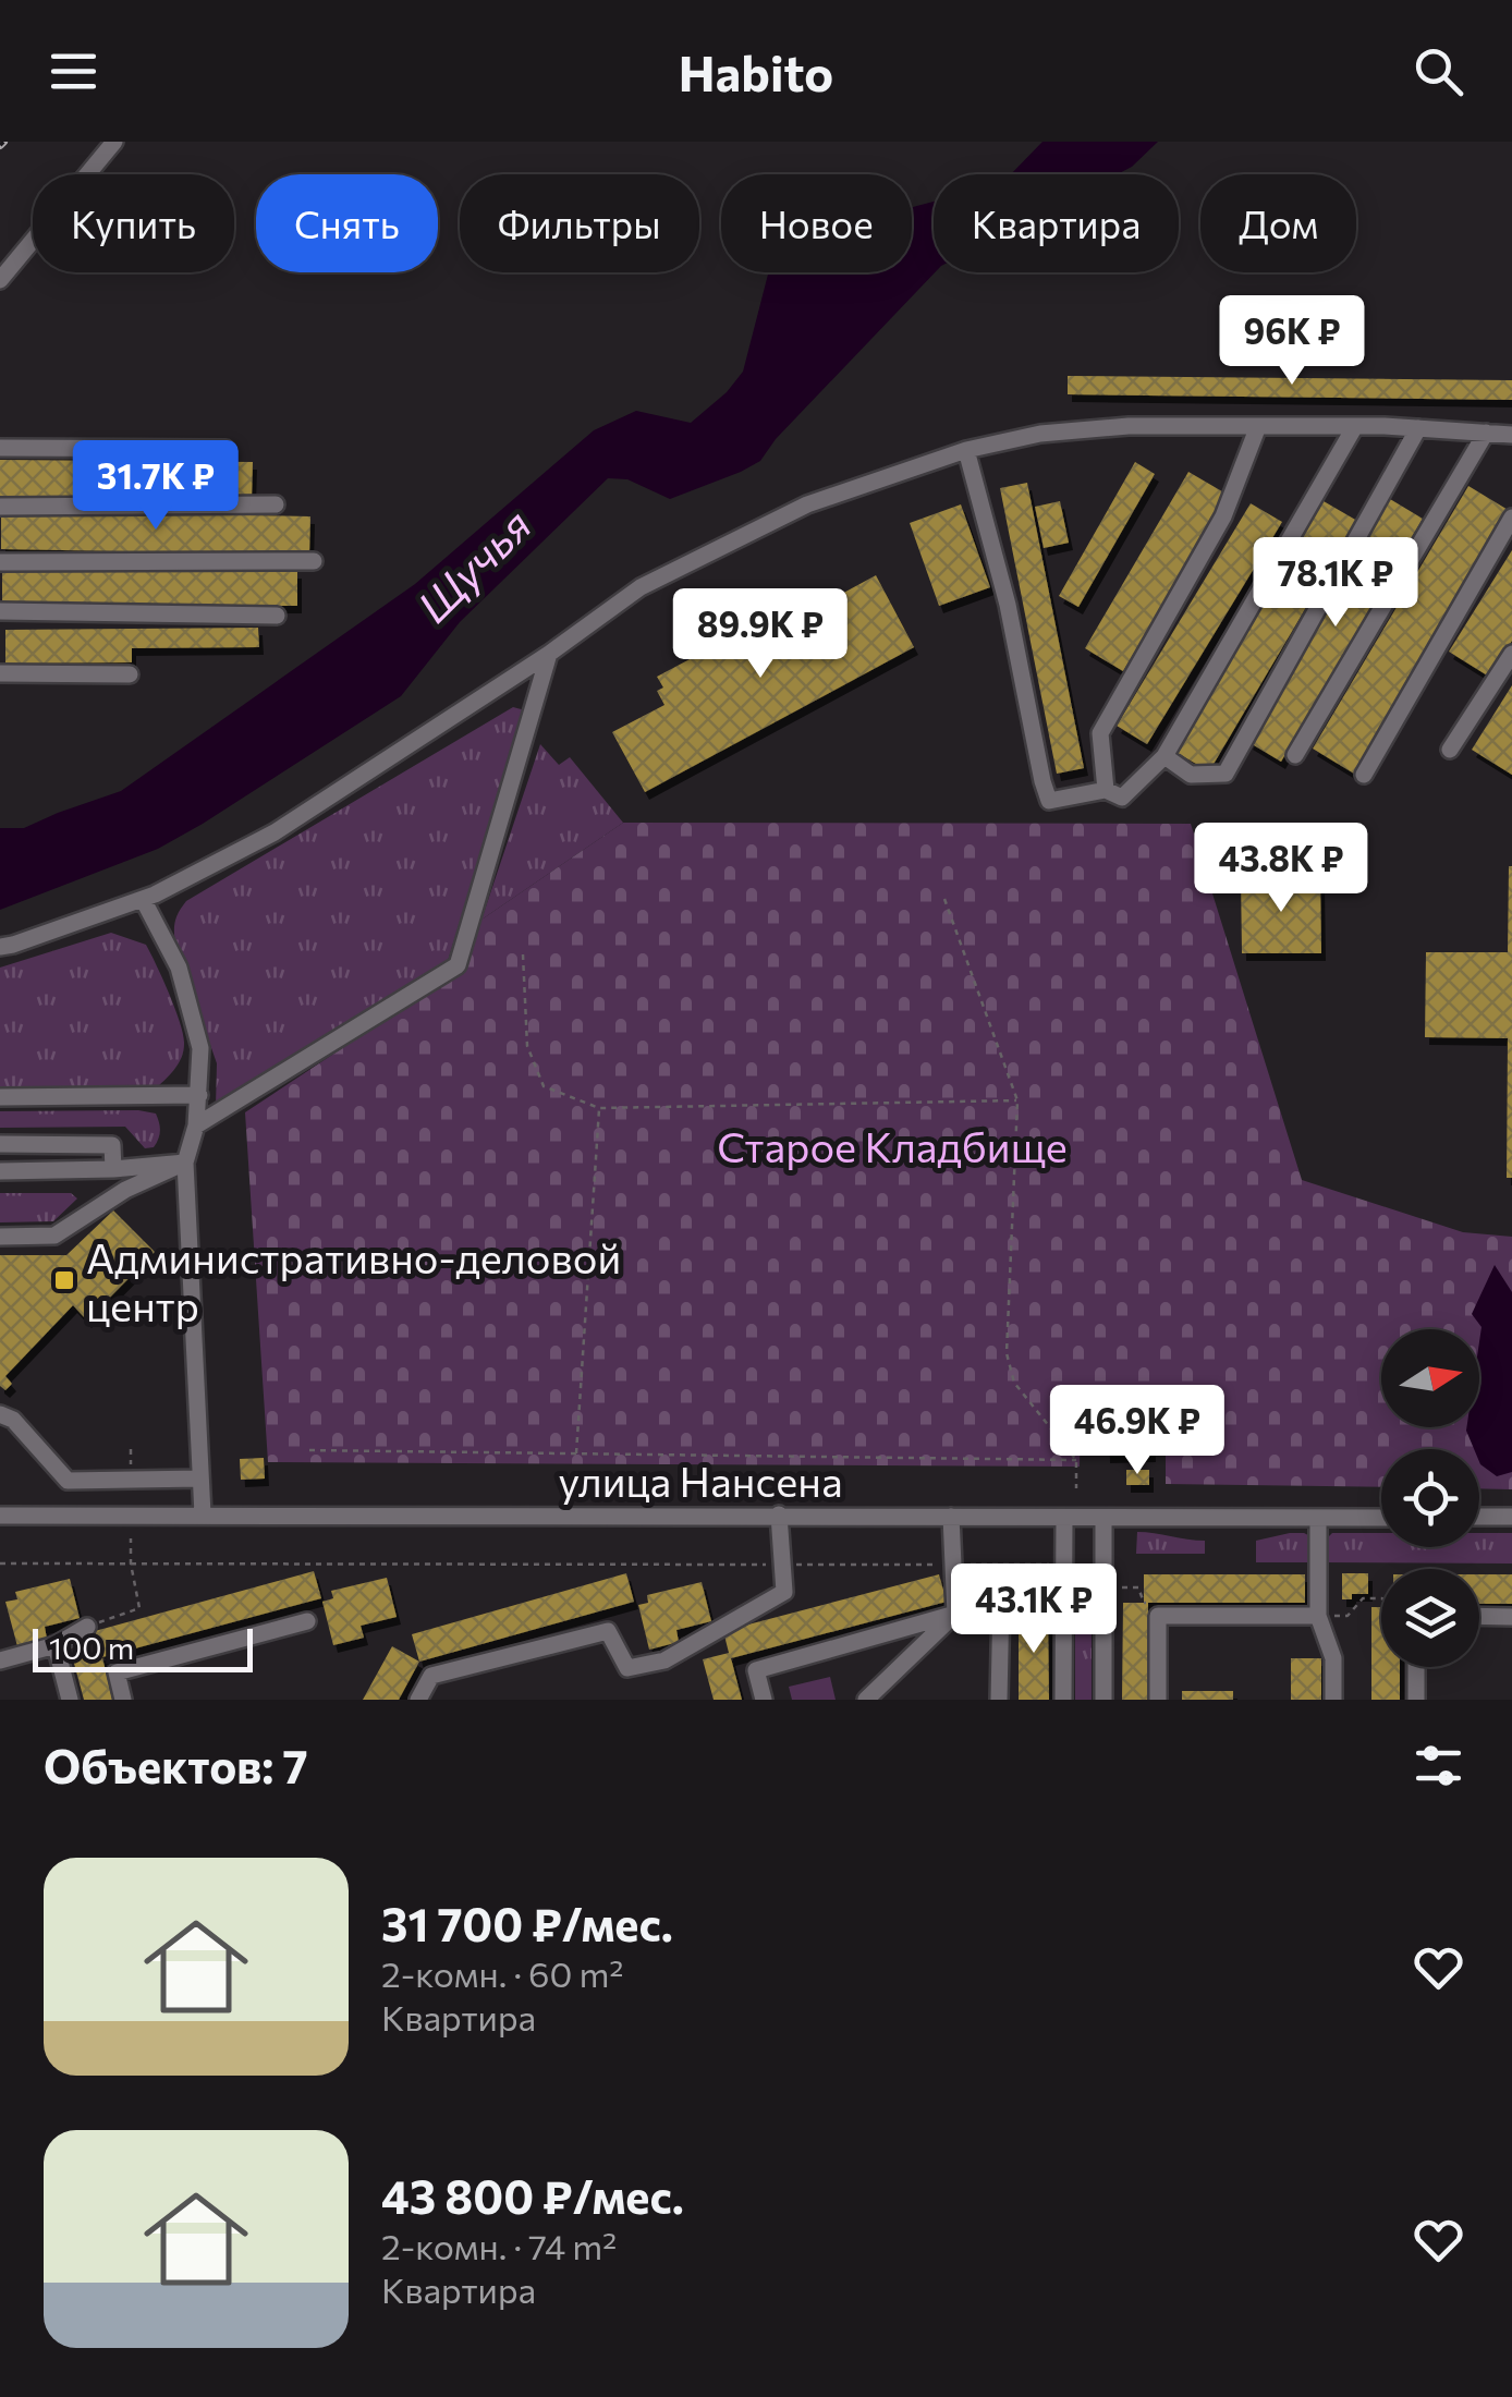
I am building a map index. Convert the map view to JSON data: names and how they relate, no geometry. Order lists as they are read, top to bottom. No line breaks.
{"streets":{"street":["улица Нансена"]},"water":["Щучья"],"parks":["Старое Кладбище"],"places":{"transit":["Административно-деловой центр"]},"scale_bar":"100 m","north":"right","page":{"header":"Habito","chip":["Купить","Снять","Фильтры","Новое","Квартира","Дом"],"price":["96K ₽","31.7K ₽","78.1K ₽","89.9K ₽","43.8K ₽","46.9K ₽","43.1K ₽"],"scale":"100 m","heading":"Объектов: 7","list":[{"name":"31 700 ₽/мес.","note":"2-комн. · 60 m² · Квартира"},{"name":"43 800 ₽/мес.","note":"2-комн. · 74 m² · Квартира"}]}}
